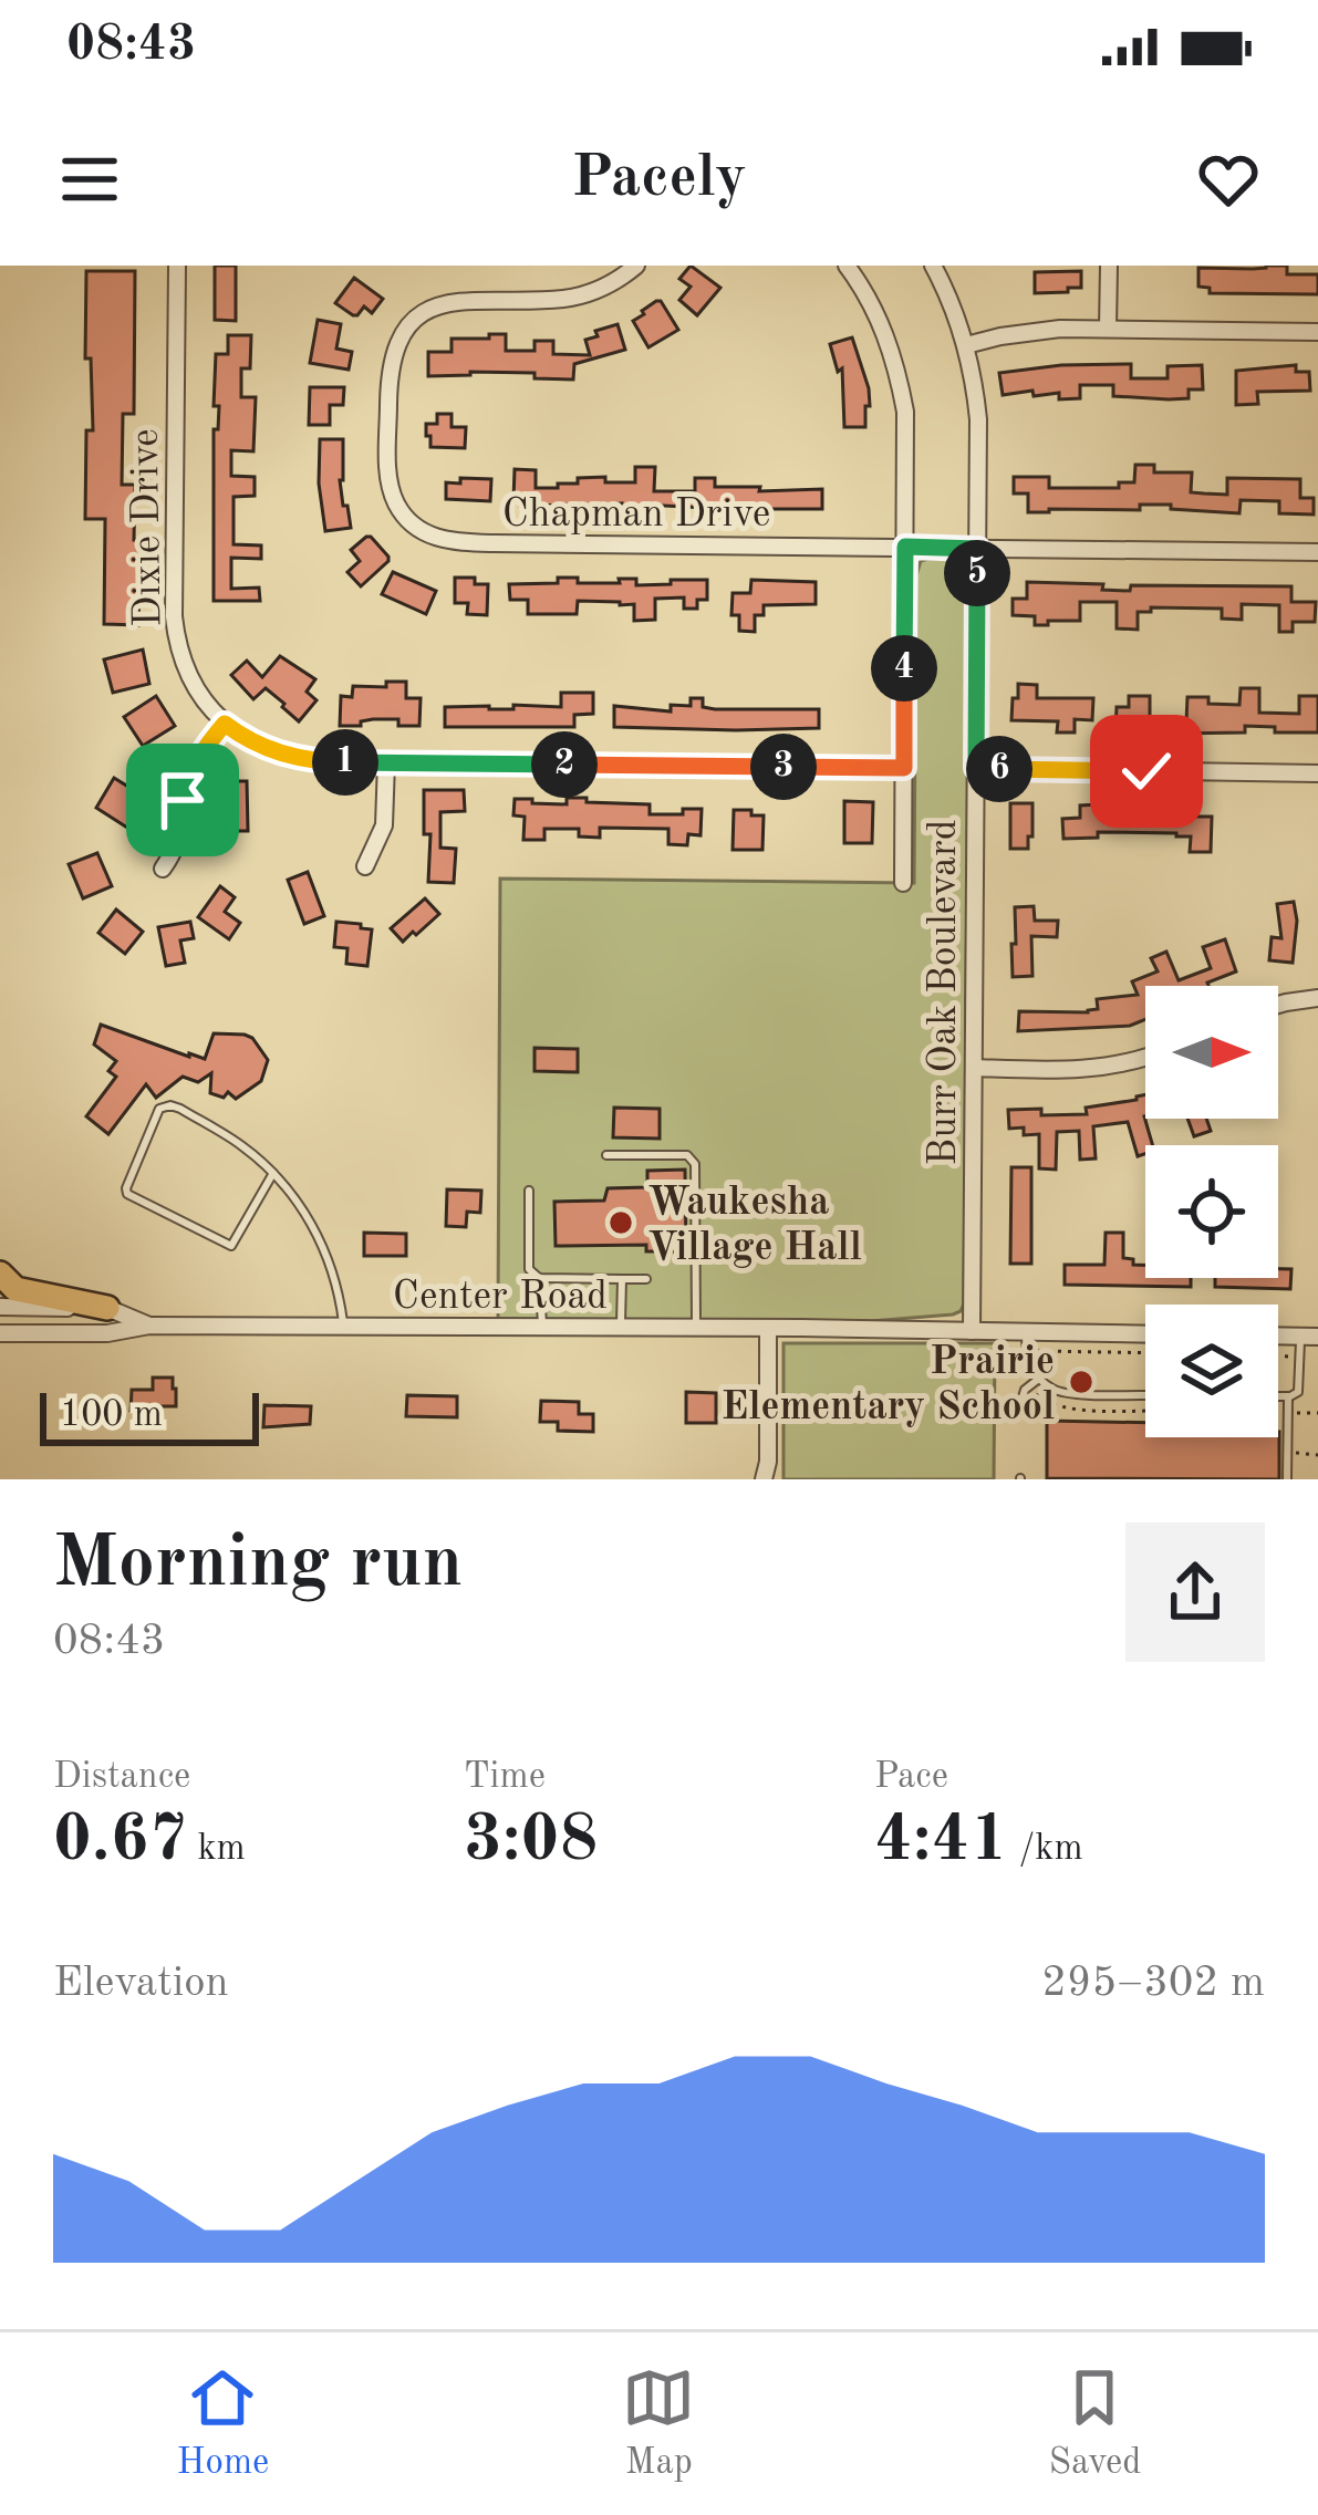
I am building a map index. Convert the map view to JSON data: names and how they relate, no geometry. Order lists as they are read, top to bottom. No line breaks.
{"streets":{"street":["Chapman Drive","Dixie Drive","Burr Oak Boulevard","Center Road"]},"crossings":[["Chapman Drive","Burr Oak Boulevard"],["Dixie Drive","Burr Oak Boulevard"],["Burr Oak Boulevard","Center Road"]],"places":["Waukesha Village Hall","Prairie Elementary School"],"scale_bar":"100 m","north":"right","page":{"status":"08:43","header":"Pacely","pins":["5","4","1","2","3","6"],"scale":"100 m","heading":["Morning run","08:43"],"stats":[["Distance","0.67 km"],["Time","3:08"],["Pace","4:41 /km"]],"chart":["Elevation","295–302 m"],"tabs":["Home","Map","Saved"]}}
